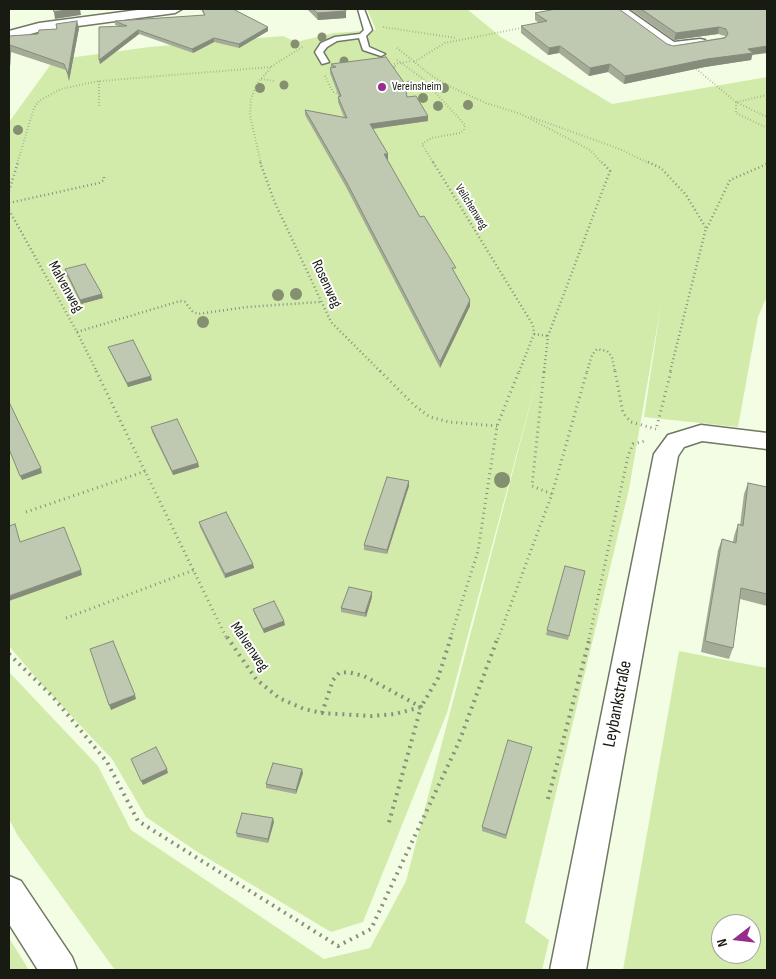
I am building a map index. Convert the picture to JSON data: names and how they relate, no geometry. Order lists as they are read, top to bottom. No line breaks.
{"streets":{"street":["Leybankstraße"],"path":["Veilchenweg","Rosenweg","Malvenweg"]},"places":["Vereinsheim"],"north":"left"}
